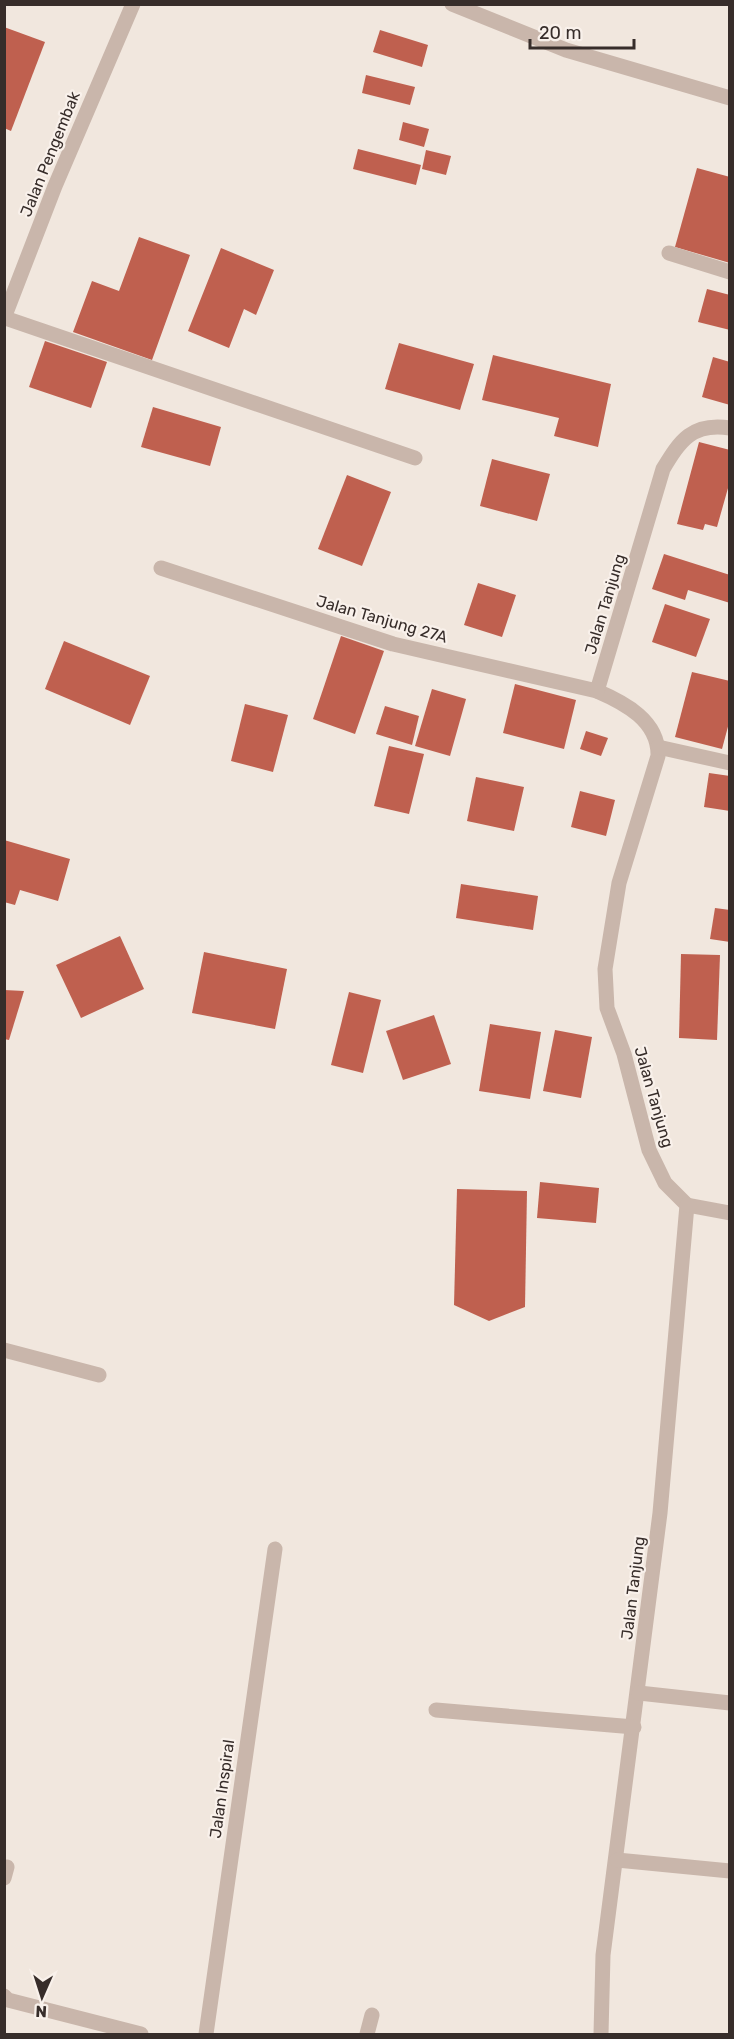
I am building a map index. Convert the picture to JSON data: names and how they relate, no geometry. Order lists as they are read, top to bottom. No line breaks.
{"streets":{"street":["Jalan Pengembak","Jalan Tanjung","Jalan Tanjung 27A","Jalan Inspiral"]},"crossings":[["Jalan Tanjung","Jalan Tanjung 27A"]],"scale_bar":"20 m","north":"bottom"}
